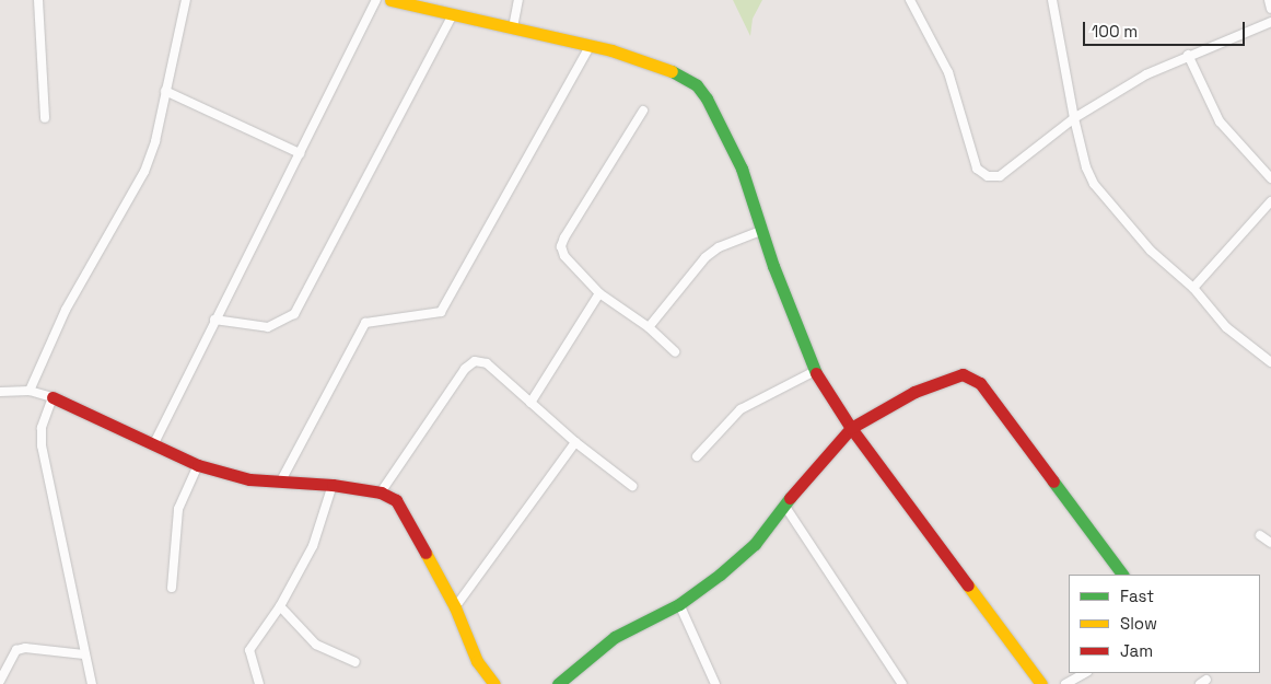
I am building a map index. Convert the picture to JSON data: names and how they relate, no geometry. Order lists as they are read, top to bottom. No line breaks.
{"legend":["Fast","Slow","Jam"],"scale_bar":"100 m"}
